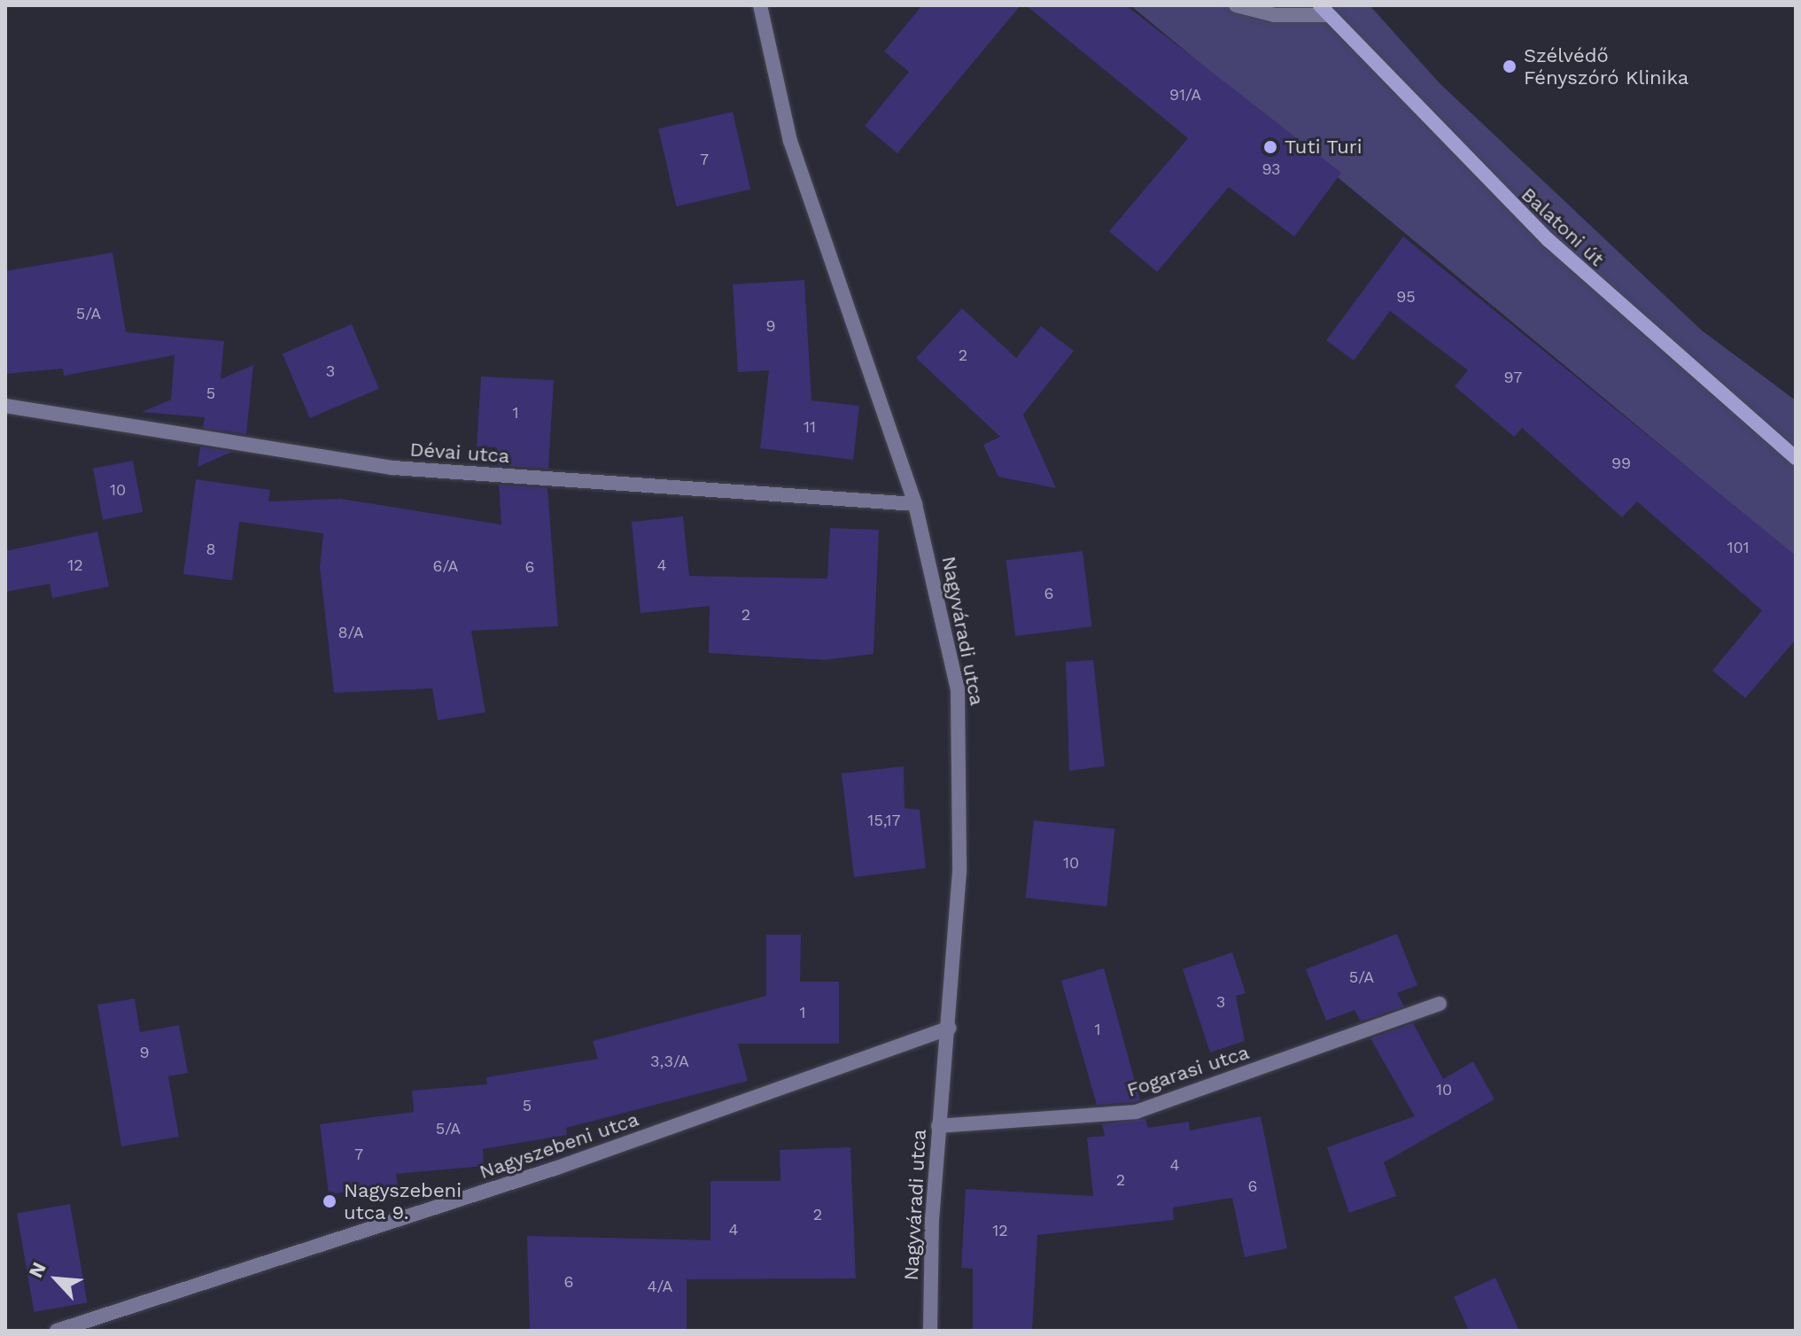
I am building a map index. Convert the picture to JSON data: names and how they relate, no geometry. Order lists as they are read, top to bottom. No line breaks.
{"streets":{"main road":["Balatoni út"],"street":["Dévai utca","Nagyváradi utca","Fogarasi utca","Nagyszebeni utca"]},"crossings":[["Dévai utca","Nagyváradi utca"],["Nagyváradi utca","Fogarasi utca"],["Nagyváradi utca","Nagyszebeni utca"]],"places":["Szélvédő Fényszóró Klinika","Tuti Turi","Nagyszebeni utca 9."],"house_numbers":["91/A","7","93","95","5/A","9","2","3","97","5","1","11","99","10","101","8","12","4","6/A","6","6","2","8/A","15,17","10","5/A","3","1","1","9","3,3/A","10","5","5/A","7","4","2","6","2","4","12","6","4/A"],"north":"top left"}
